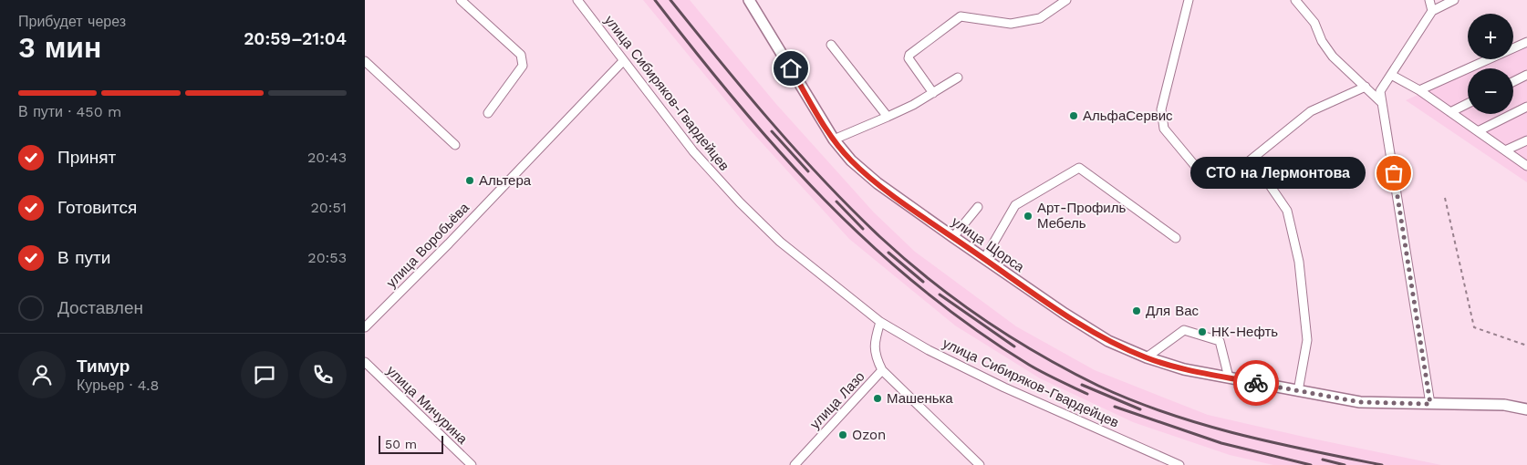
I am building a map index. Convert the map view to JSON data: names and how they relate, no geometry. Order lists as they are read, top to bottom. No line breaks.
{"streets":{"main road":["улица Щорса"],"street":["улица Сибиряков-Гвардейцев","улица Воробьёва","улица Лазо","улица Мичурина"]},"crossings":[["улица Сибиряков-Гвардейцев","улица Воробьёва"],["улица Сибиряков-Гвардейцев","улица Лазо"]],"places":["АльфаСервис","СТО на Лермонтова","Альтера","Арт-Профиль Мебель","Для Вас","НК-Нефть","Машенька","Ozon"],"scale_bar":"50 m","page":{"heading":["3 мин","Прибудет через","20:59–21:04"],"panel":["Тимур","Курьер · 4.8"],"map_buttons":["+","−"],"bar":"В пути · 450 m","list":[["Принят","20:43"],["Готовится","20:51"],["В пути","20:53"],"Доставлен"],"bubble":"СТО на Лермонтова","scale":"50 m"}}
